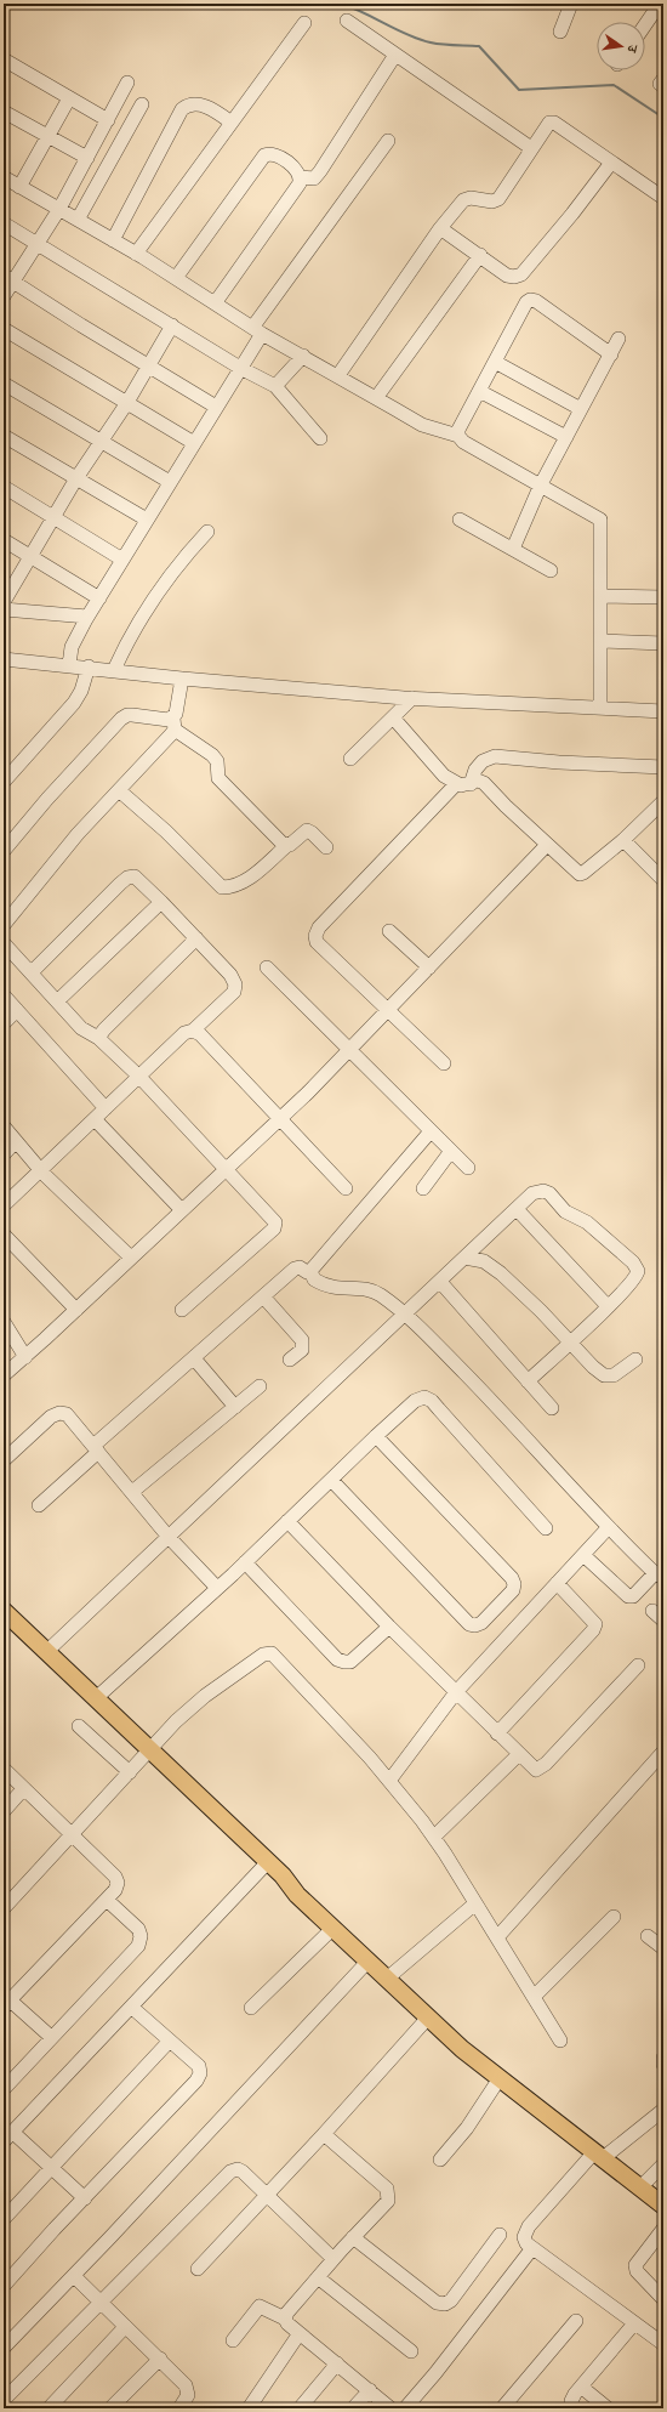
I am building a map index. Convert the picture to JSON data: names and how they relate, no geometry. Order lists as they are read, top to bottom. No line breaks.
{"north":"right"}
